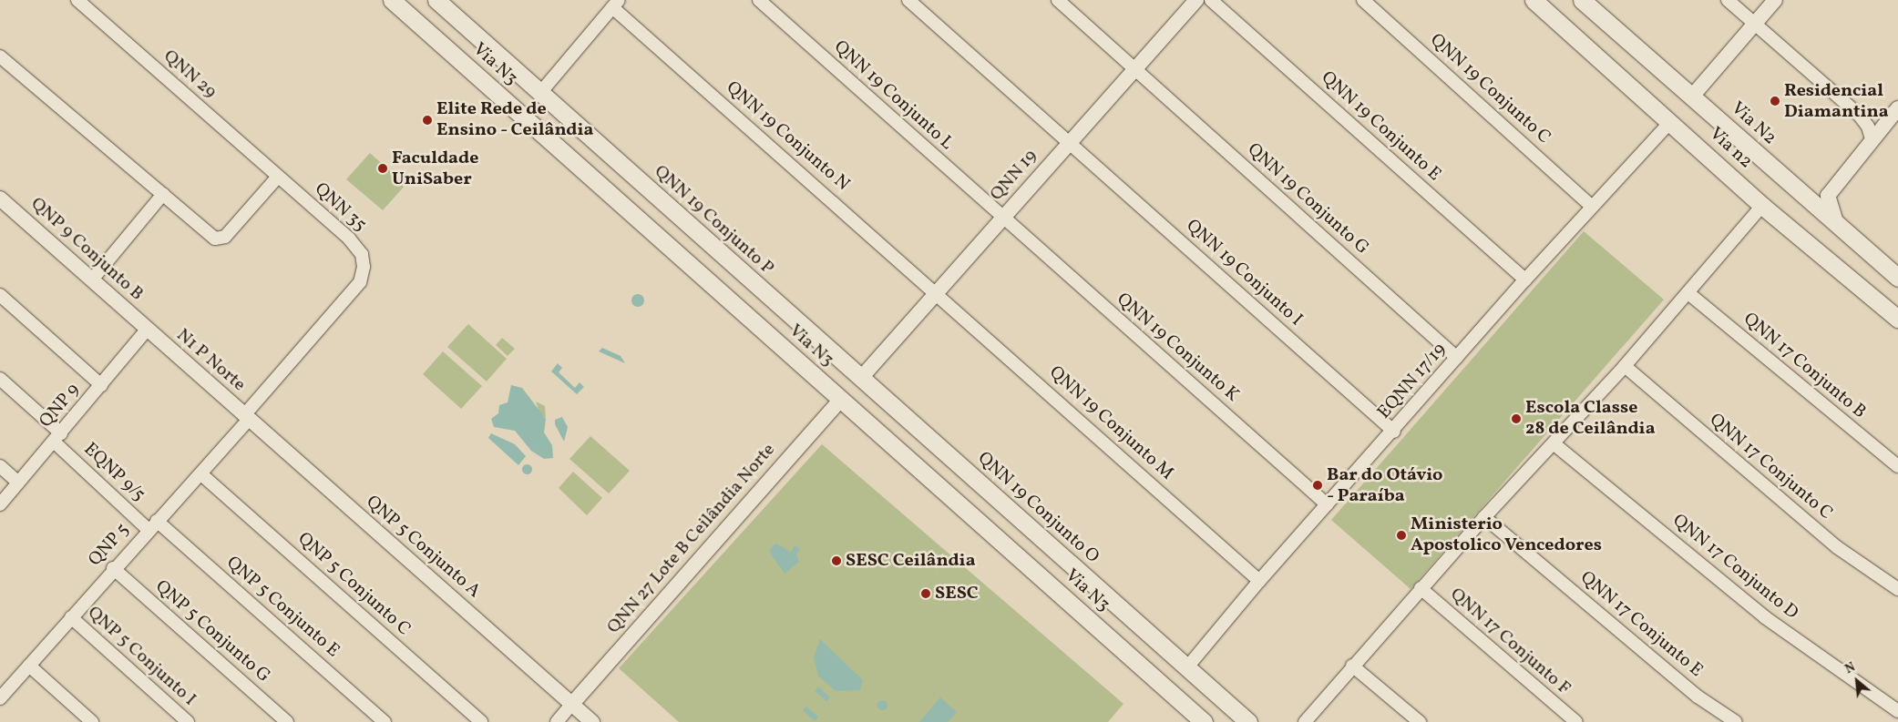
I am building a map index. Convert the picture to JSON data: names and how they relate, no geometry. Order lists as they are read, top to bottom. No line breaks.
{"streets":{"main road":["Via N3","Via N2","Via n2","QNN 19 Conjunto P","QNN 19 Conjunto O"],"street":["QNN 29","QNN 19 Conjunto C","QNN 19 Conjunto L","QNN 19 Conjunto E","QNN 19 Conjunto N","QNN 19","QNN 19 Conjunto G","QNN 35","QNP 9 Conjunto B","QNN 19 Conjunto I","QNN 19 Conjunto K","N1 P Norte","QNN 17 Conjunto B","EQNN 17/19","QNP 9","QNN 19 Conjunto M","QNN 17 Conjunto C","EQNP 9/5","QNN 27 Lote B Ceilândia Norte","QNP 5","QNP 5 Conjunto A","QNN 17 Conjunto D","QNP 5 Conjunto C","QNP 5 Conjunto E","QNN 17 Conjunto E","QNP 5 Conjunto G","QNN 17 Conjunto F","QNP 5 Conjunto I"]},"crossings":[["Via N3","QNN 19 Conjunto P"],["Via N3","QNN 27 Lote B Ceilândia Norte"],["QNN 29","QNN 35"],["QNN 19 Conjunto C","EQNN 17/19"],["QNN 19 Conjunto L","QNN 19"],["QNN 19 Conjunto L","QNN 19 Conjunto K"],["QNN 19 Conjunto E","EQNN 17/19"],["QNN 19 Conjunto N","QNN 19"],["QNN 19 Conjunto N","QNN 19 Conjunto M"],["Via n2","EQNN 17/19"],["QNN 19","QNN 19 Conjunto G"],["QNN 19","QNN 19 Conjunto P"],["QNN 19","QNN 19 Conjunto I"],["QNN 19","QNN 19 Conjunto K"],["QNN 19","QNN 19 Conjunto M"],["QNN 19","QNN 19 Conjunto O"],["QNN 19 Conjunto G","EQNN 17/19"],["QNN 35","N1 P Norte"],["QNN 35","QNP 5"],["QNN 35","QNP 5 Conjunto A"],["QNN 19 Conjunto P","QNN 19 Conjunto O"],["QNP 9 Conjunto B","N1 P Norte"],["QNP 9 Conjunto B","QNP 9"],["QNN 19 Conjunto I","EQNN 17/19"],["QNN 19 Conjunto K","EQNN 17/19"],["N1 P Norte","QNP 9"],["N1 P Norte","QNP 5"],["N1 P Norte","QNP 5 Conjunto A"],["EQNN 17/19","QNN 19 Conjunto M"],["EQNN 17/19","QNN 19 Conjunto O"],["QNP 9","EQNP 9/5"],["EQNP 9/5","QNP 5"],["EQNP 9/5","QNP 5 Conjunto E"],["QNN 27 Lote B Ceilândia Norte","QNP 5 Conjunto A"],["QNP 5","QNP 5 Conjunto A"],["QNP 5","QNP 5 Conjunto C"],["QNP 5","QNP 5 Conjunto E"],["QNP 5","QNP 5 Conjunto G"],["QNP 5","QNP 5 Conjunto I"]],"places":["Residencial Diamantina","Elite Rede de Ensino - Ceilândia","Faculdade UniSaber","Escola Classe 28 de Ceilândia","Bar do Otávio - Paraíba","Ministerio Apostolico Vencedores","SESC Ceilândia","SESC"],"north":"top left"}
